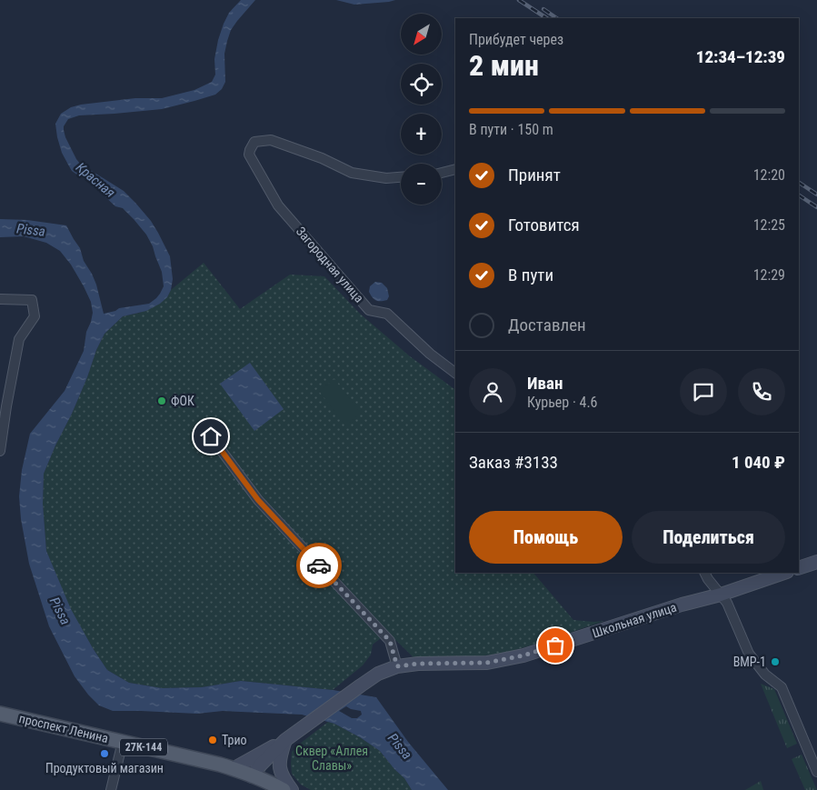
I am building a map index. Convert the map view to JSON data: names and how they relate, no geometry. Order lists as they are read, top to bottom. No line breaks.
{"streets":{"main road":["Школьная улица","проспект Ленина","27К-144"],"street":["Загородная улица"]},"crossings":[["Школьная улица","проспект Ленина"]],"water":["Красная","Pissa"],"parks":["Сквер «Аллея Славы»"],"places":["ФОК","BMP-1","Трио","Продуктовый магазин"],"north":"bottom left","page":{"map_buttons":["+","−"],"heading":["2 мин","Прибудет через","12:34–12:39"],"panel":["Иван","Курьер · 4.6","Заказ #3133","1 040 ₽"],"bar":"В пути · 150 m","list":[["Принят","12:20"],["Готовится","12:25"],["В пути","12:29"],"Доставлен"],"buttons":["Помощь","Поделиться"]}}
